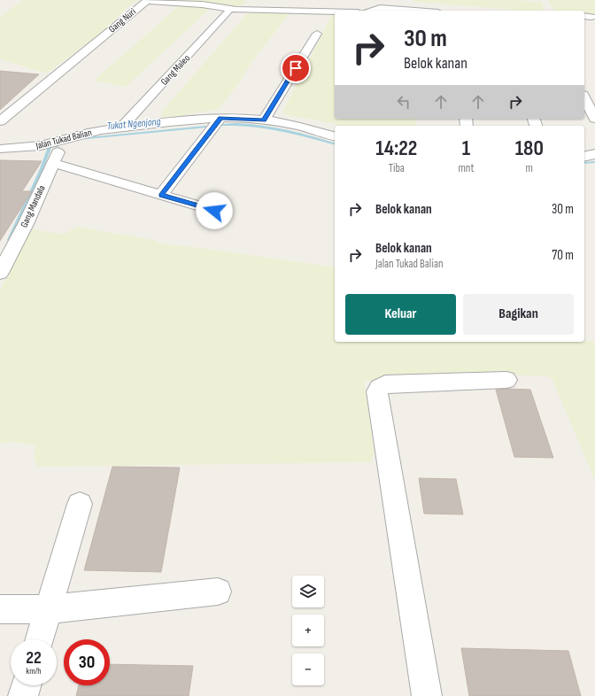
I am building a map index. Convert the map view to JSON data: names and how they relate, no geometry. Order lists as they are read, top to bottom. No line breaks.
{"streets":{"street":["Gang Nuri","Gang Maleo","Jalan Tukad Balian","Gang Mandala"]},"crossings":[["Gang Maleo","Jalan Tukad Balian"],["Jalan Tukad Balian","Gang Mandala"]],"water":["Tukat Ngenjong"],"page":{"turn":["30 m","Belok kanan"],"eta":["14:22","Tiba","1","mnt","180","m"],"list":[{"name":"Belok kanan","value":"30 m"},{"name":"Belok kanan","note":"Jalan Tukad Balian","value":"70 m"}],"buttons":["Keluar","Bagikan"],"map_buttons":["+","−"],"speed":"22 km/h","limit":"30"}}
